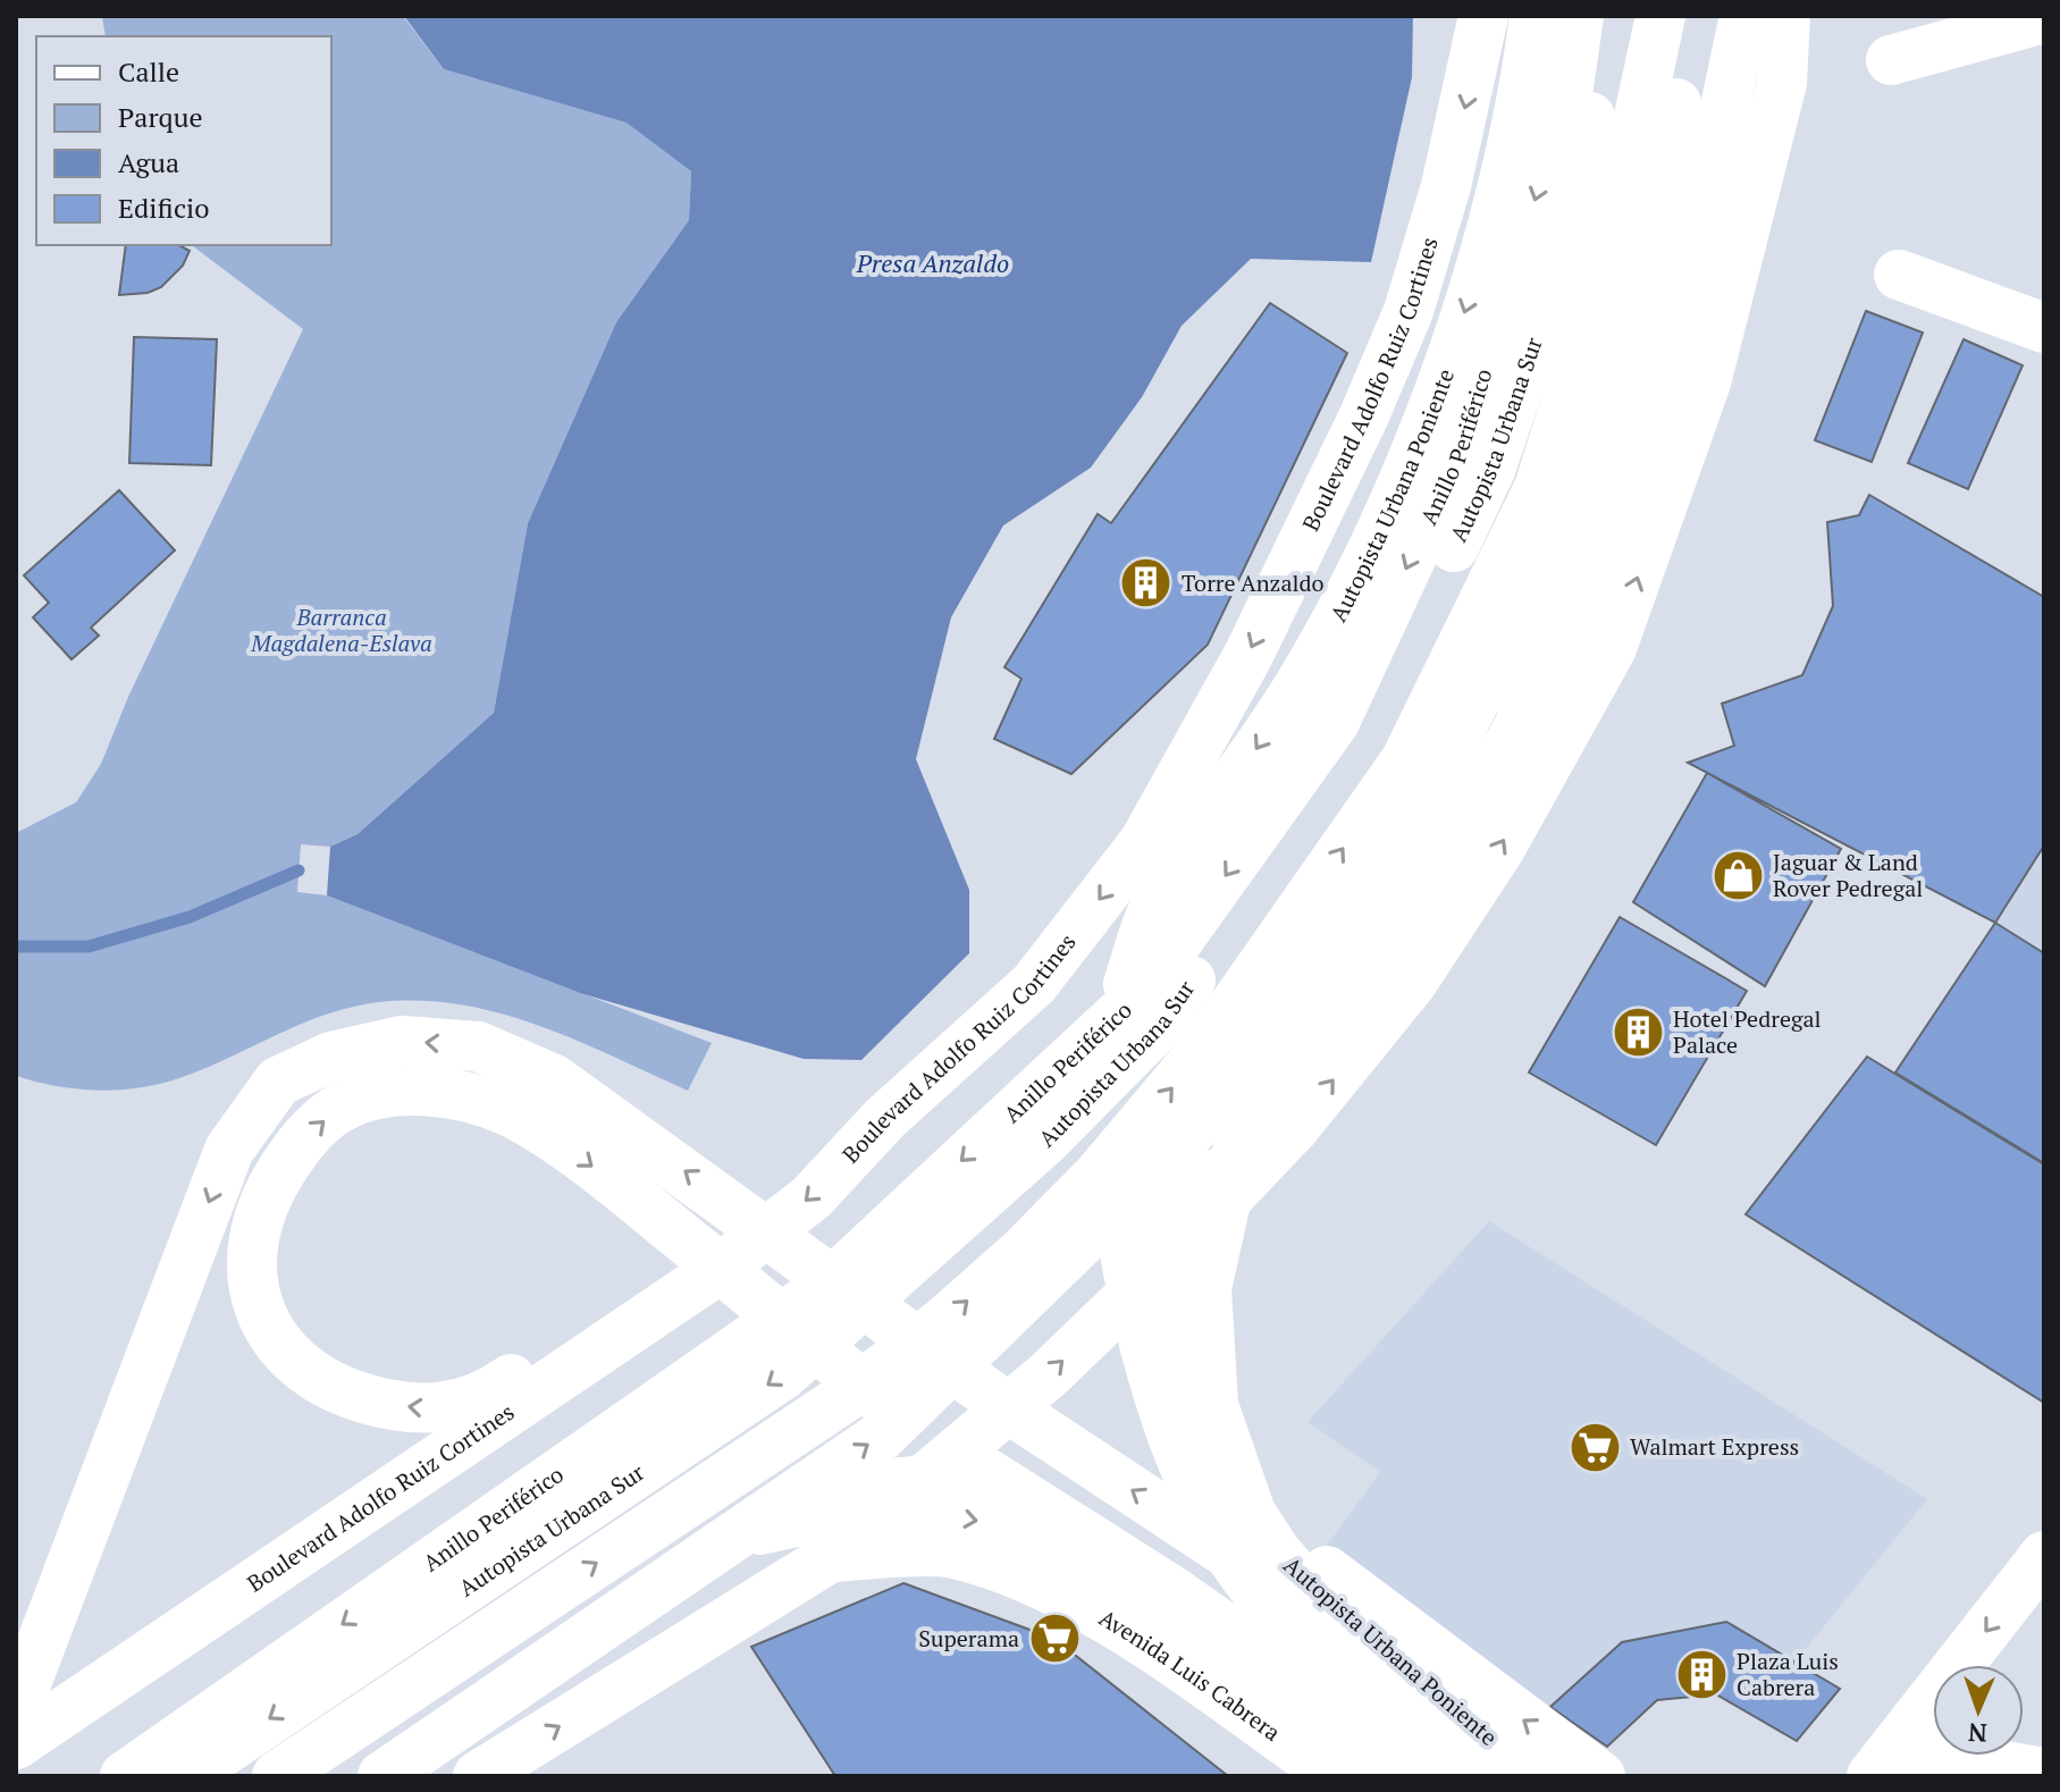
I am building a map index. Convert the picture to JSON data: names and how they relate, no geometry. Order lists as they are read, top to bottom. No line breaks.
{"streets":{"main road":["Boulevard Adolfo Ruiz Cortines","Autopista Urbana Sur","Anillo Periférico","Autopista Urbana Poniente","Avenida Luis Cabrera"]},"water":["Presa Anzaldo"],"parks":["Barranca Magdalena-Eslava"],"places":{"building":["Torre Anzaldo","Hotel Pedregal Palace","Plaza Luis Cabrera"],"shop":["Jaguar & Land Rover Pedregal"],"supermarket":["Walmart Express","Superama"]},"legend":["Calle","Parque","Agua","Edificio"],"north":"bottom"}
